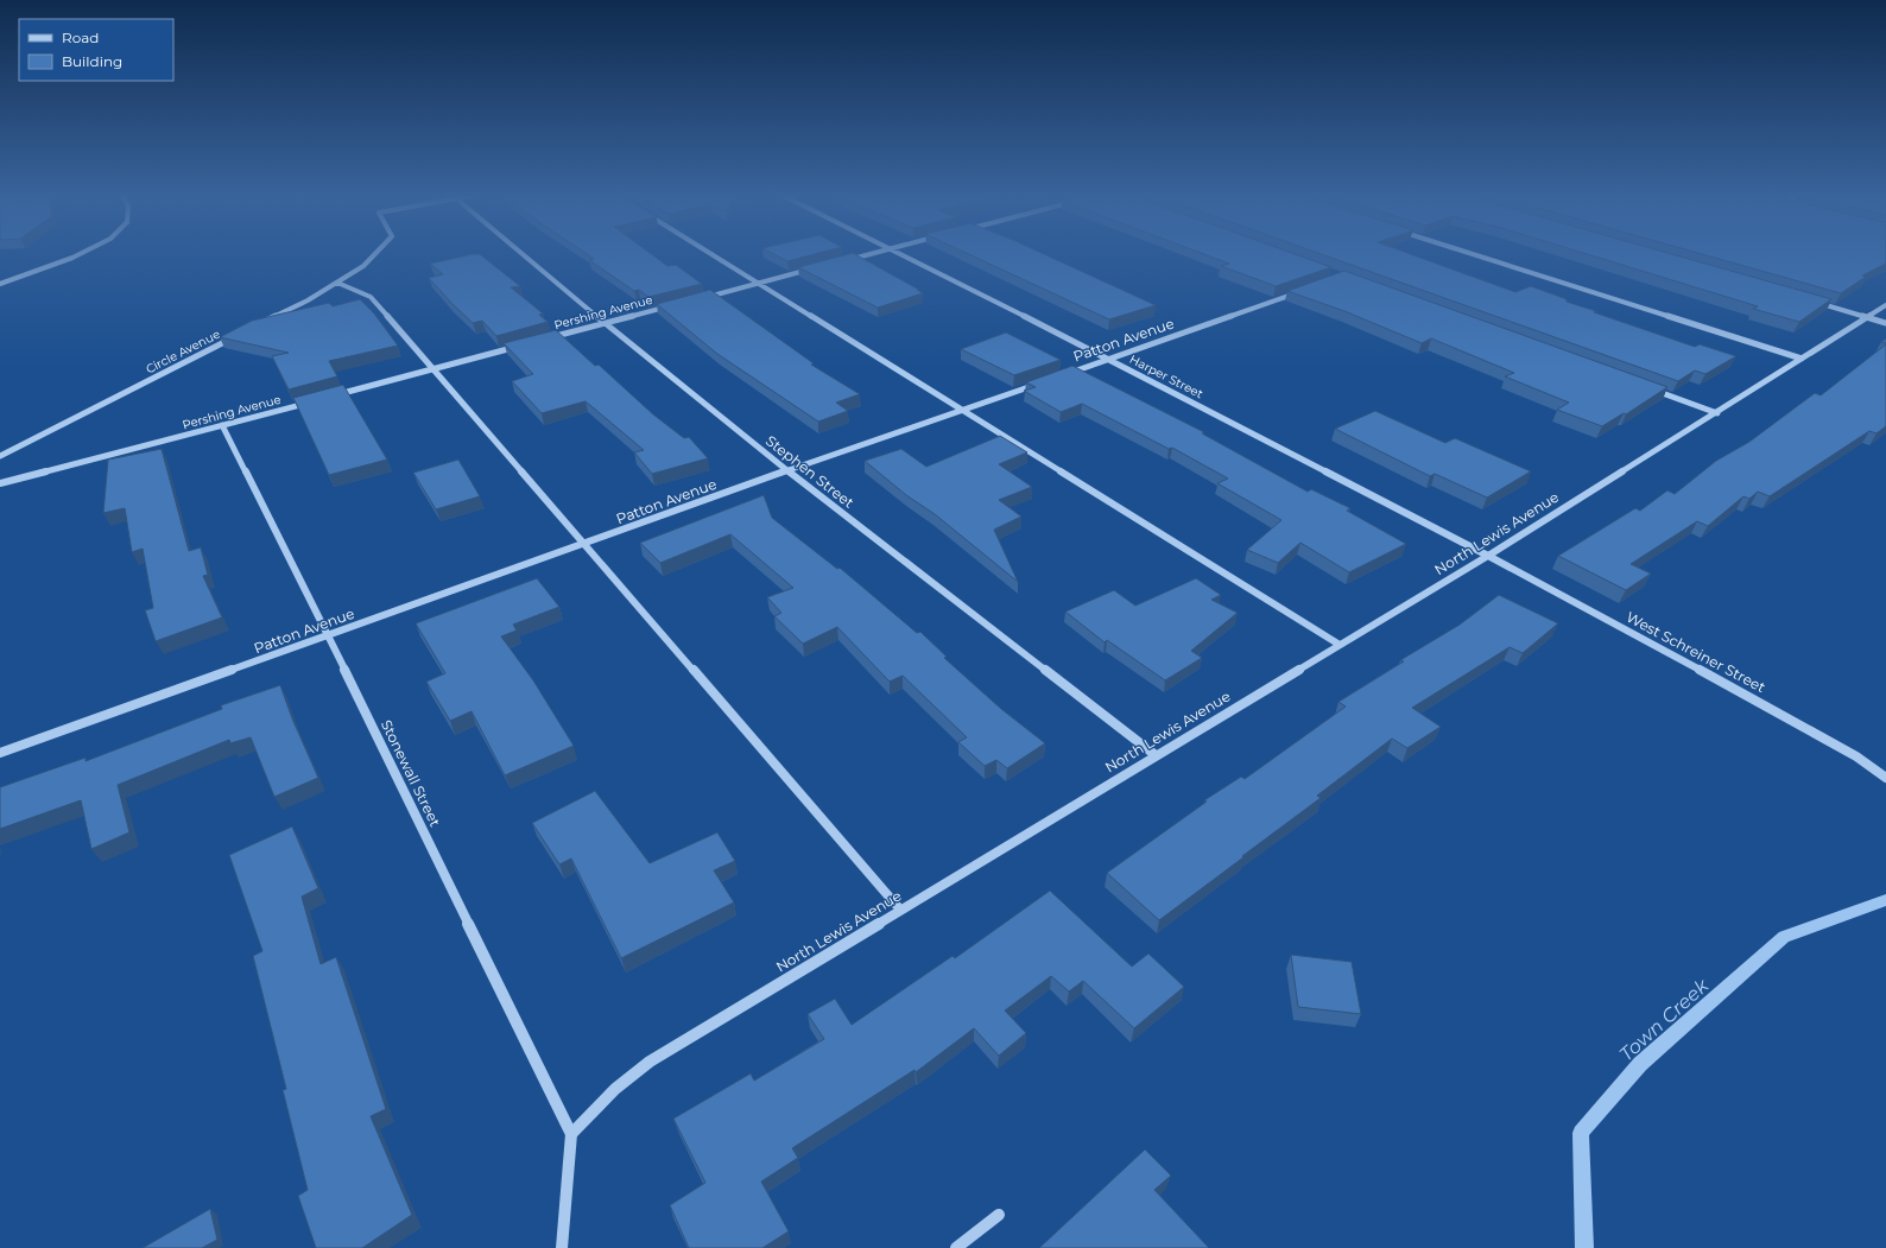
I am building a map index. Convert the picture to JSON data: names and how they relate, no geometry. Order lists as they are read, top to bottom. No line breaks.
{"streets":{"street":["Pershing Avenue","Patton Avenue","Circle Avenue","Harper Street","Stephen Street","North Lewis Avenue","West Schreiner Street","Stonewall Street"]},"crossings":[["Pershing Avenue","Stephen Street"],["Pershing Avenue","Stonewall Street"],["Patton Avenue","Harper Street"],["Patton Avenue","Stephen Street"],["Patton Avenue","Stonewall Street"],["Harper Street","North Lewis Avenue"],["Harper Street","West Schreiner Street"],["Stephen Street","North Lewis Avenue"],["North Lewis Avenue","West Schreiner Street"],["North Lewis Avenue","Stonewall Street"]],"water":["Town Creek"],"legend":["Road","Building"]}
